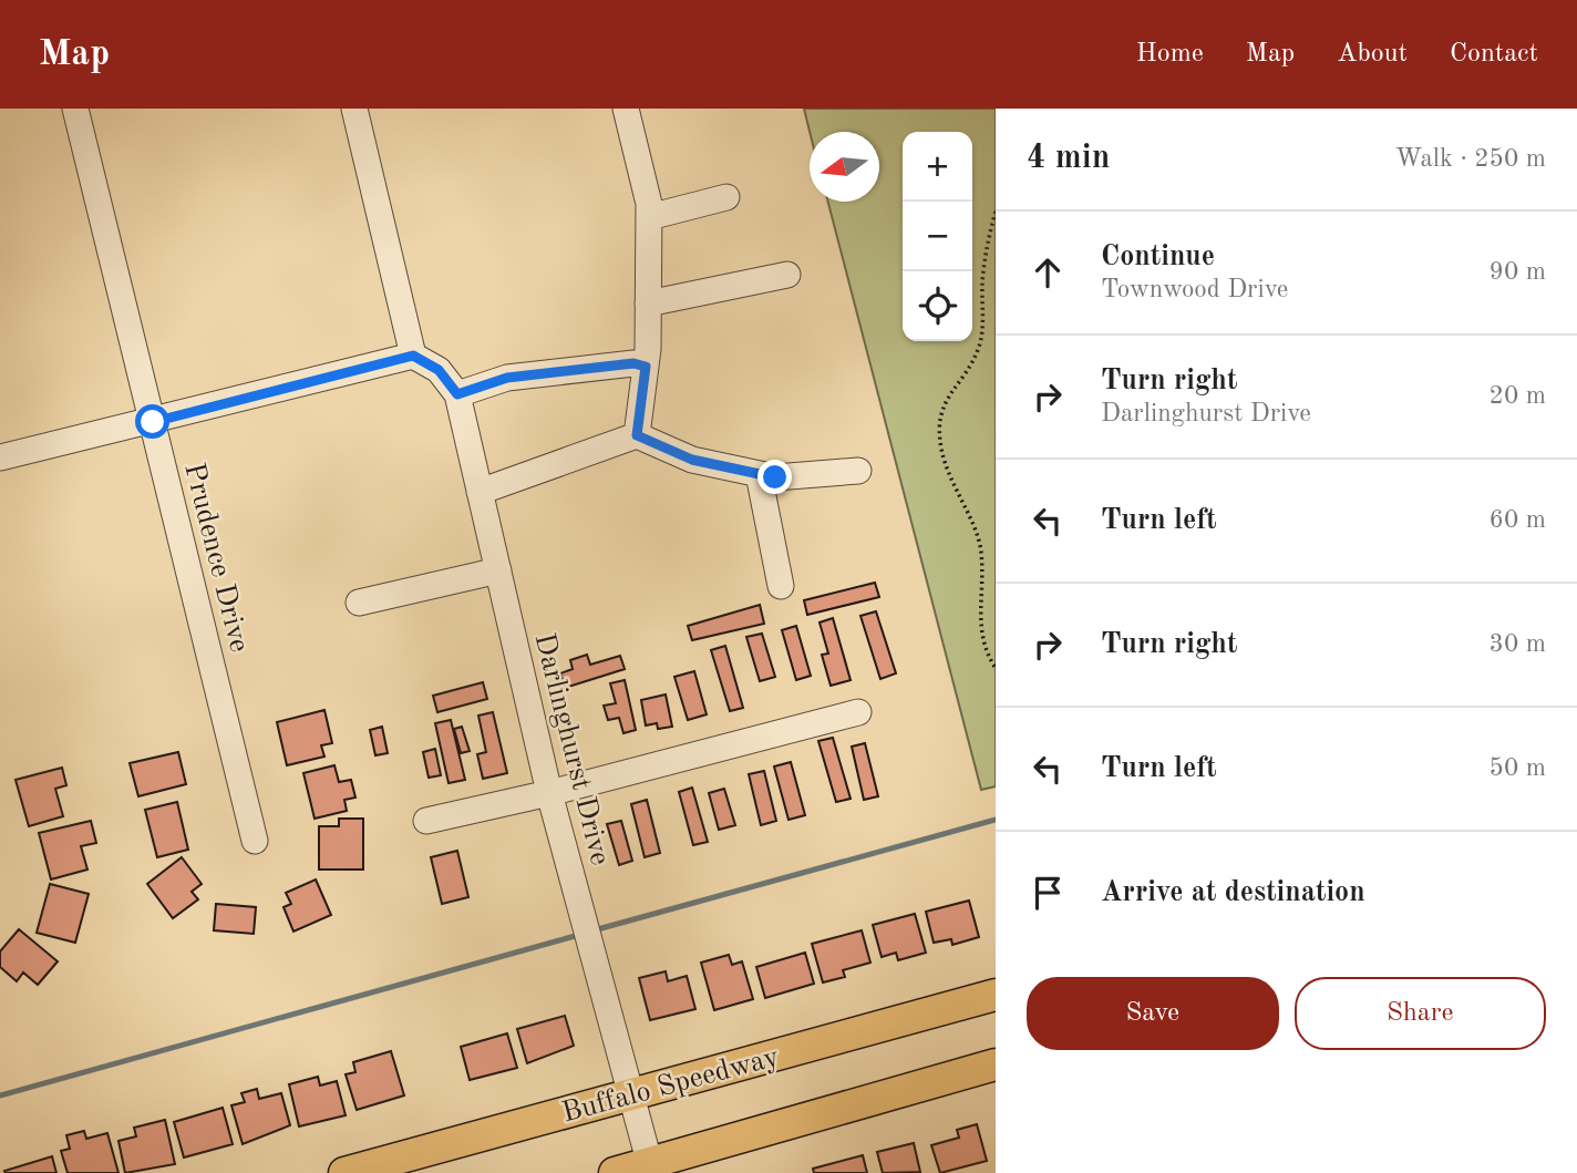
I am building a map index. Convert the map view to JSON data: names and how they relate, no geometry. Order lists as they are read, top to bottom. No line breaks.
{"streets":{"main road":["Buffalo Speedway"],"street":["Prudence Drive","Darlinghurst Drive"]},"crossings":[["Darlinghurst Drive","Buffalo Speedway"]],"north":"left","page":{"header":"Map","nav":["Home","Map","About","Contact"],"heading":["4 min","Walk · 250 m"],"map_buttons":["+","−"],"list":[["Continue","Townwood Drive","90 m"],["Turn right","Darlinghurst Drive","20 m"],["Turn left","60 m"],["Turn right","30 m"],["Turn left","50 m"],"Arrive at destination"],"buttons":["Save","Share"]}}
